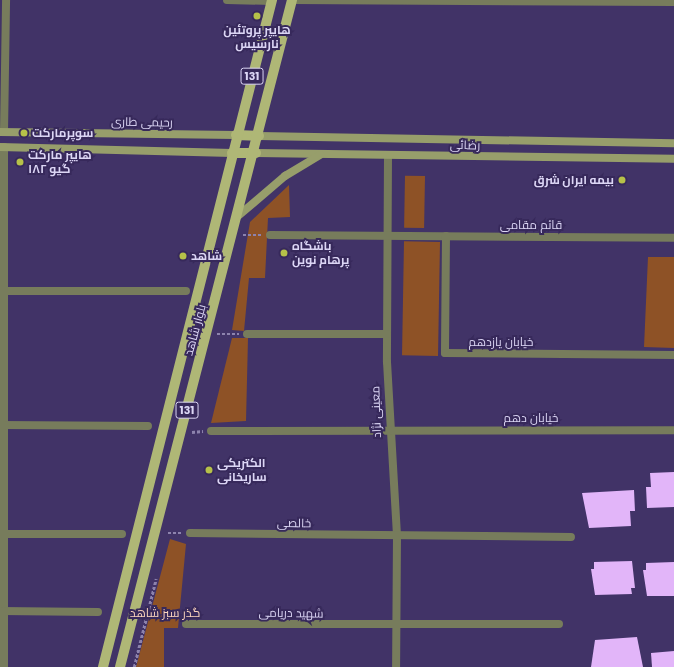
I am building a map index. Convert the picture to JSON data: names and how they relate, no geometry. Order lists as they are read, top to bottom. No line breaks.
{"streets":{"main road":["131","رحیمی طاری","رضائی","بلوار شاهد"],"street":["قائم مقامی","خیابان یازدهم","معینی نژاد","خیابان دهم","خالصی","شهید دریامی"]},"crossings":[["رحیمی طاری","بلوار شاهد"],["رضائی","بلوار شاهد"],["رضائی","معینی نژاد"],["قائم مقامی","خیابان یازدهم"],["قائم مقامی","معینی نژاد"],["معینی نژاد","خیابان دهم"],["معینی نژاد","خالصی"],["معینی نژاد","شهید دریامی"]],"parks":["گذر سبز شاهد"],"places":["هایپر پروتئین نارسیس","سوپرمارکت","هایپر مارکت گیو ١٨٢","بیمه ایران شرق","باشگاه پرهام نوین","شاهد","الکتریکی ساریخانی"]}
